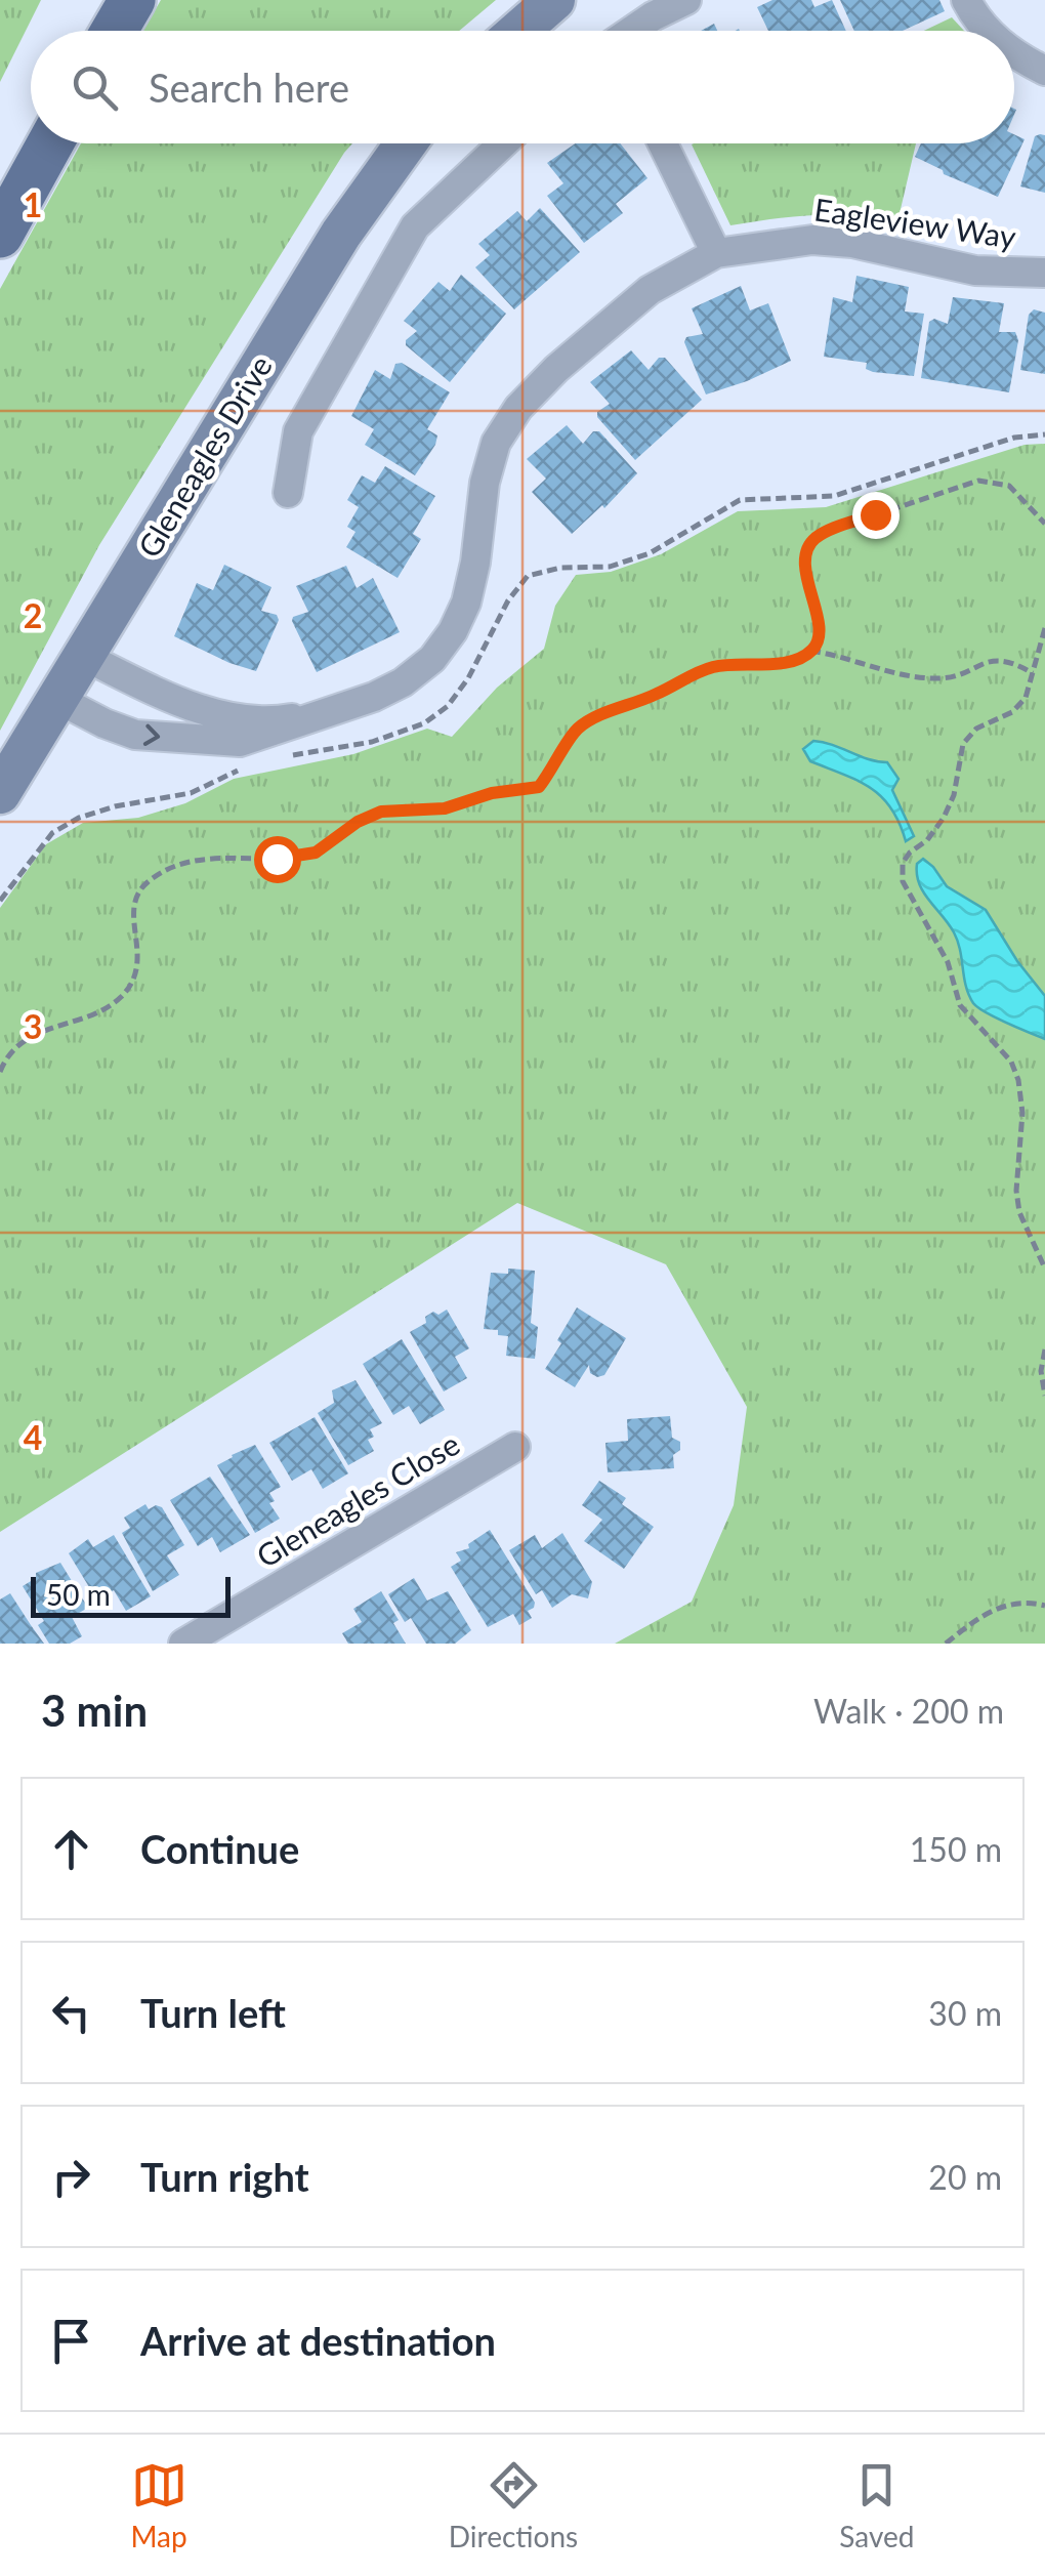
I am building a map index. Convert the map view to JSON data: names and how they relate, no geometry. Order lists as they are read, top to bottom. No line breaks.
{"streets":{"street":["Eagleview Way","Gleneagles Drive","Gleneagles Close"]},"crossings":[["Eagleview Way","Gleneagles Drive"]],"scale_bar":"50 m","page":{"search":"Search here","scale":"50 m","heading":["3 min","Walk · 200 m"],"list":[["Continue","150 m"],["Turn left","30 m"],["Turn right","20 m"],"Arrive at destination"],"nav":["Map","Directions","Saved"]},"grid":{"rows":["1","2","3","4"]}}
